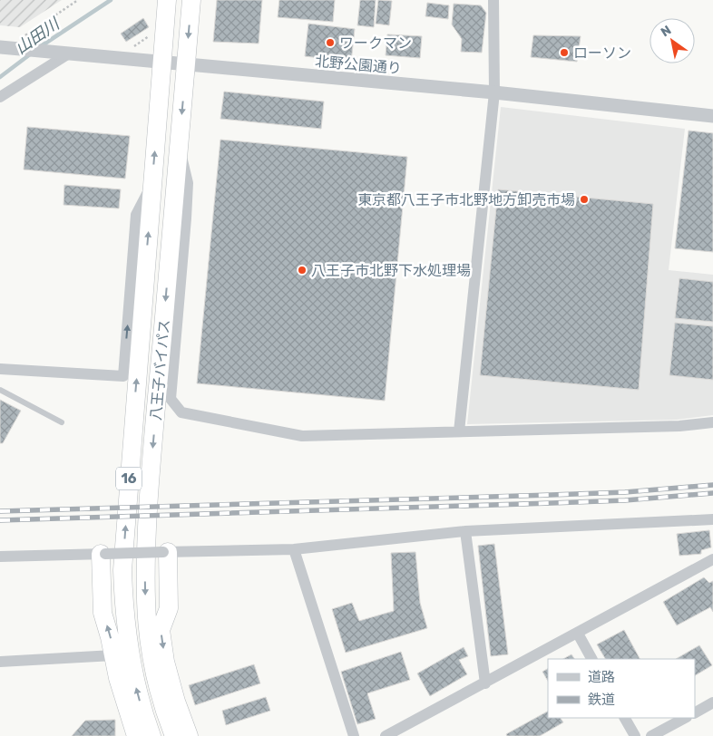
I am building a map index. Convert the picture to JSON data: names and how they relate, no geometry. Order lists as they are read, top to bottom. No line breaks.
{"streets":{"highway":["八王子バイパス","16"],"street":["北野公園通り"]},"crossings":[["北野公園通り","八王子バイパス"]],"water":["山田川"],"places":["ワークマン","ローソン","東京都八王子市北野地方卸売市場","八王子市北野下水処理場"],"legend":["道路","鉄道"],"north":"top left"}
